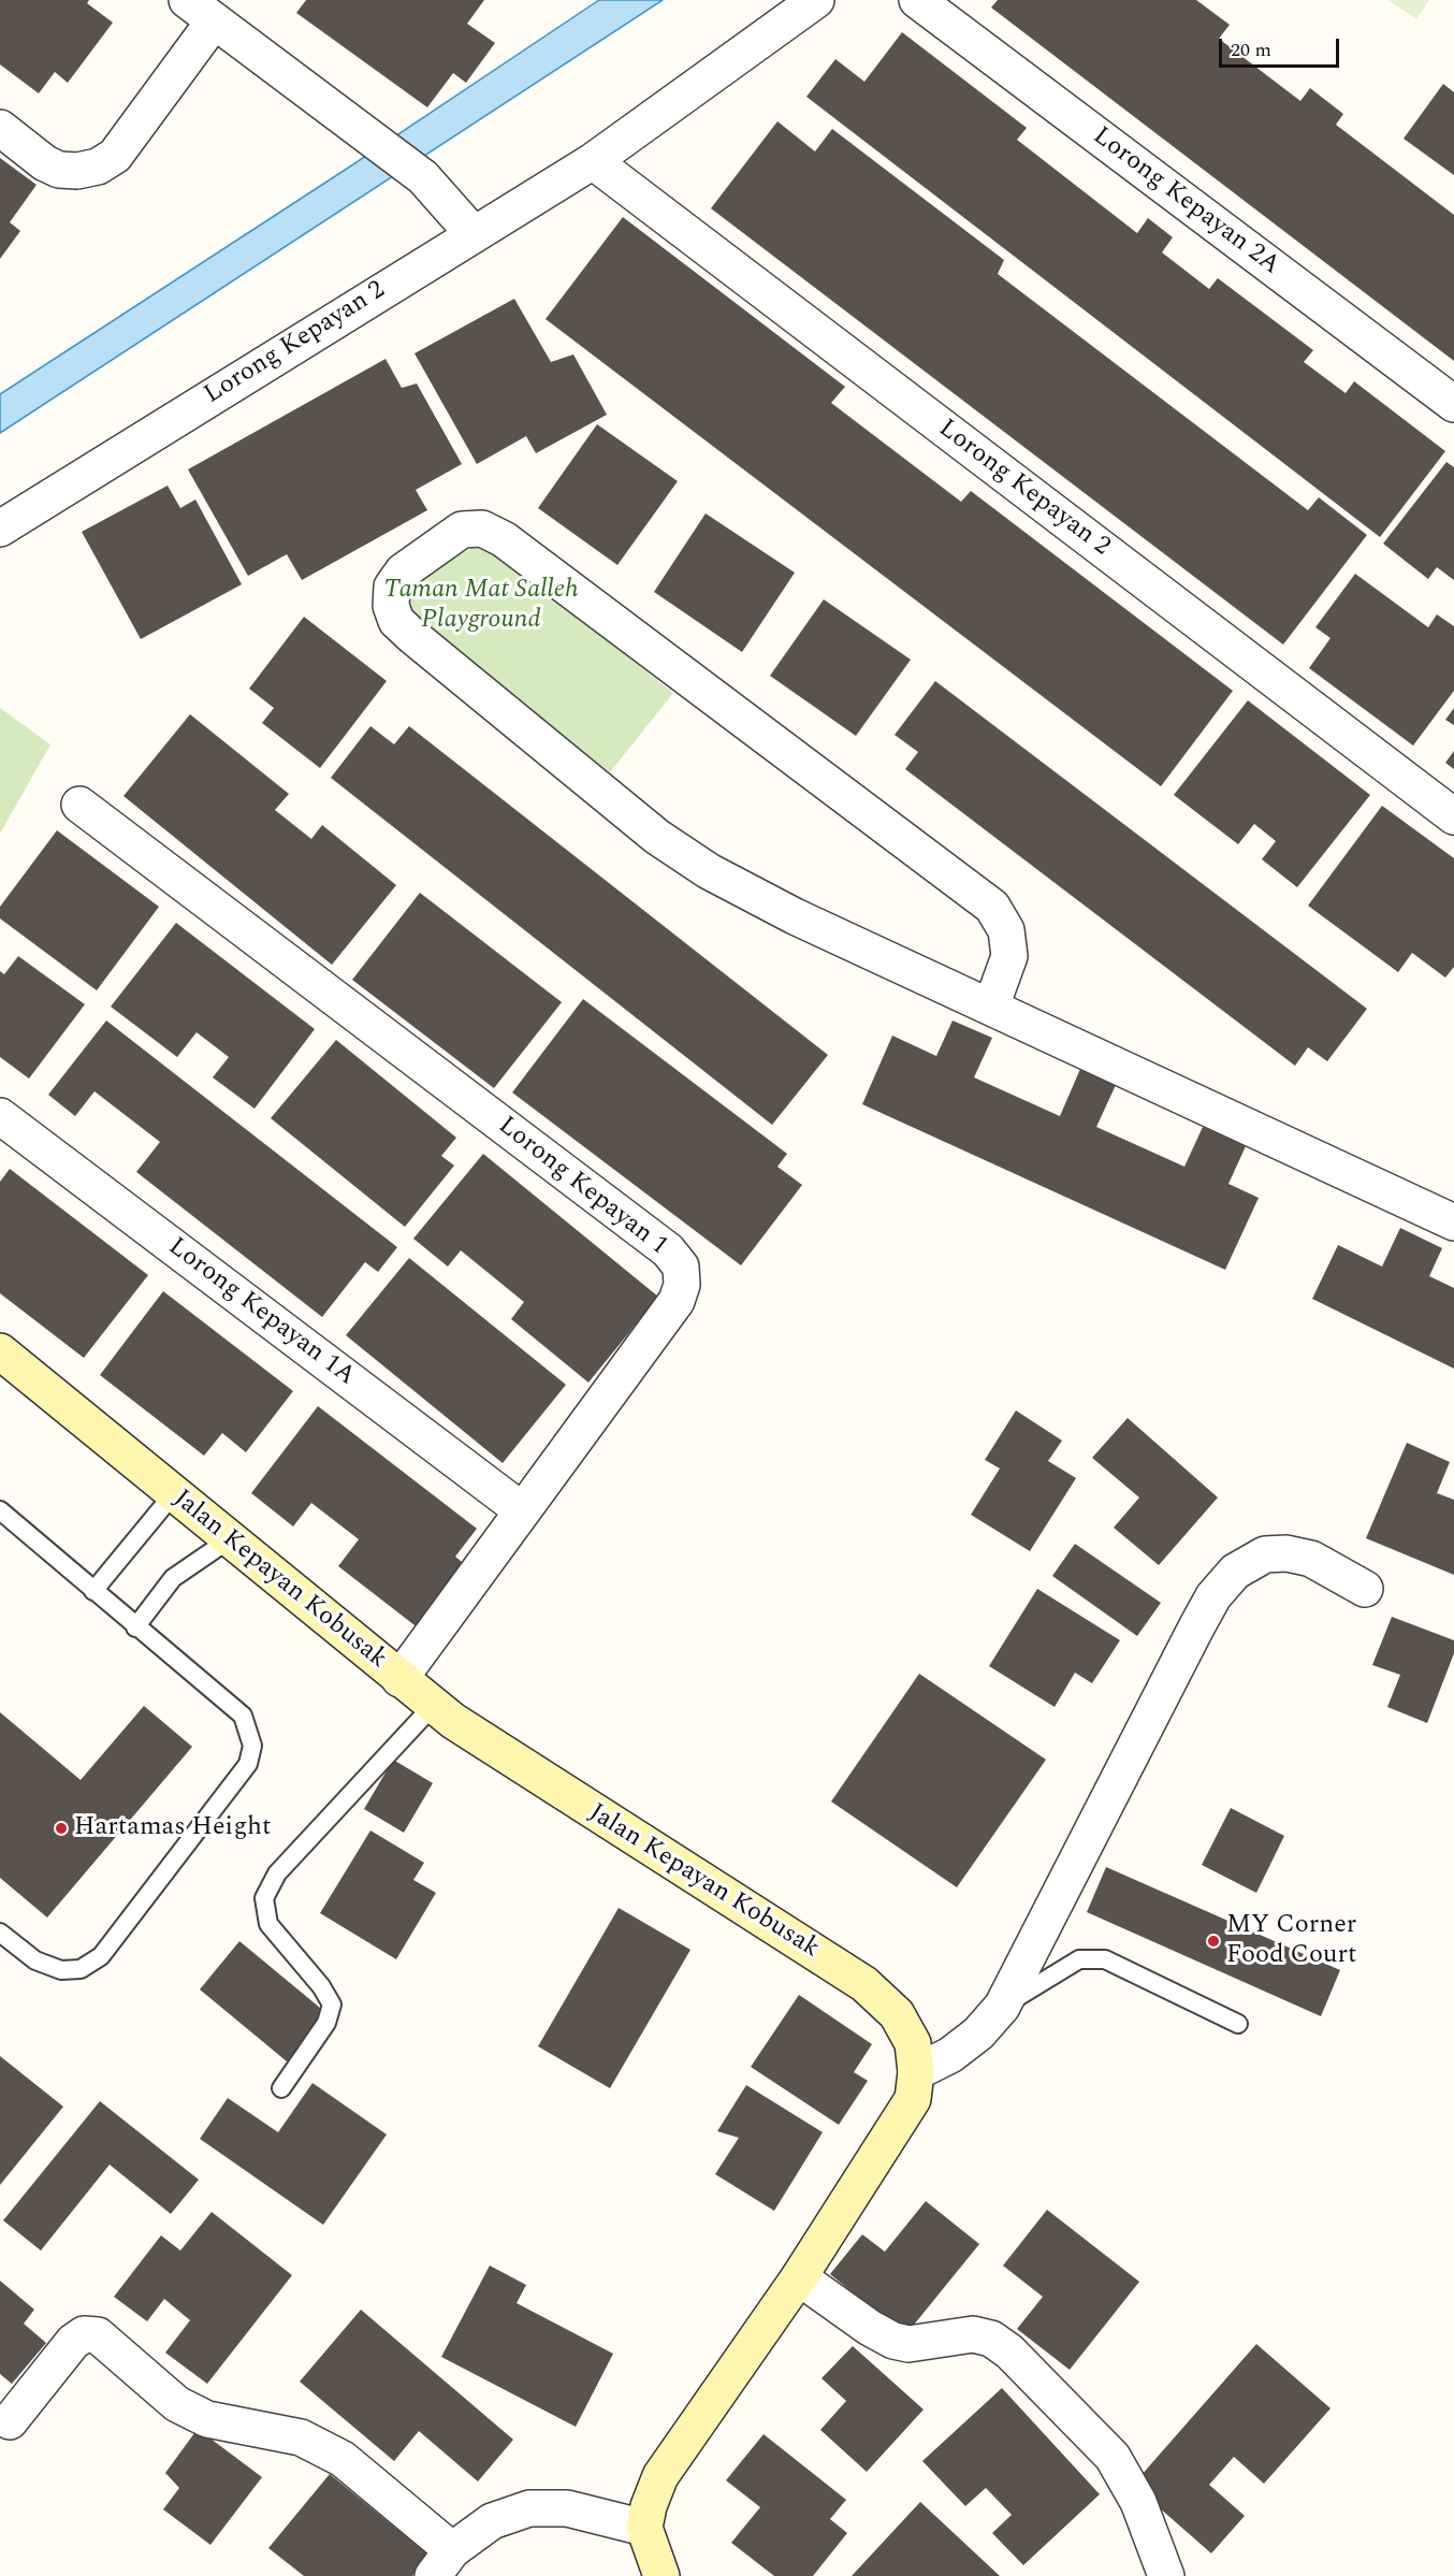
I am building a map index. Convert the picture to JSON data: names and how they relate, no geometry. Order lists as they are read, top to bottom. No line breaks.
{"streets":{"street":["Lorong Kepayan 2A","Lorong Kepayan 2","Lorong Kepayan 1","Lorong Kepayan 1A","Jalan Kepayan Kobusak"]},"crossings":[["Lorong Kepayan 1","Lorong Kepayan 1A"],["Lorong Kepayan 1","Jalan Kepayan Kobusak"]],"parks":["Taman Mat Salleh Playground"],"places":["Hartamas Height","MY Corner Food Court"],"scale_bar":"20 m"}
